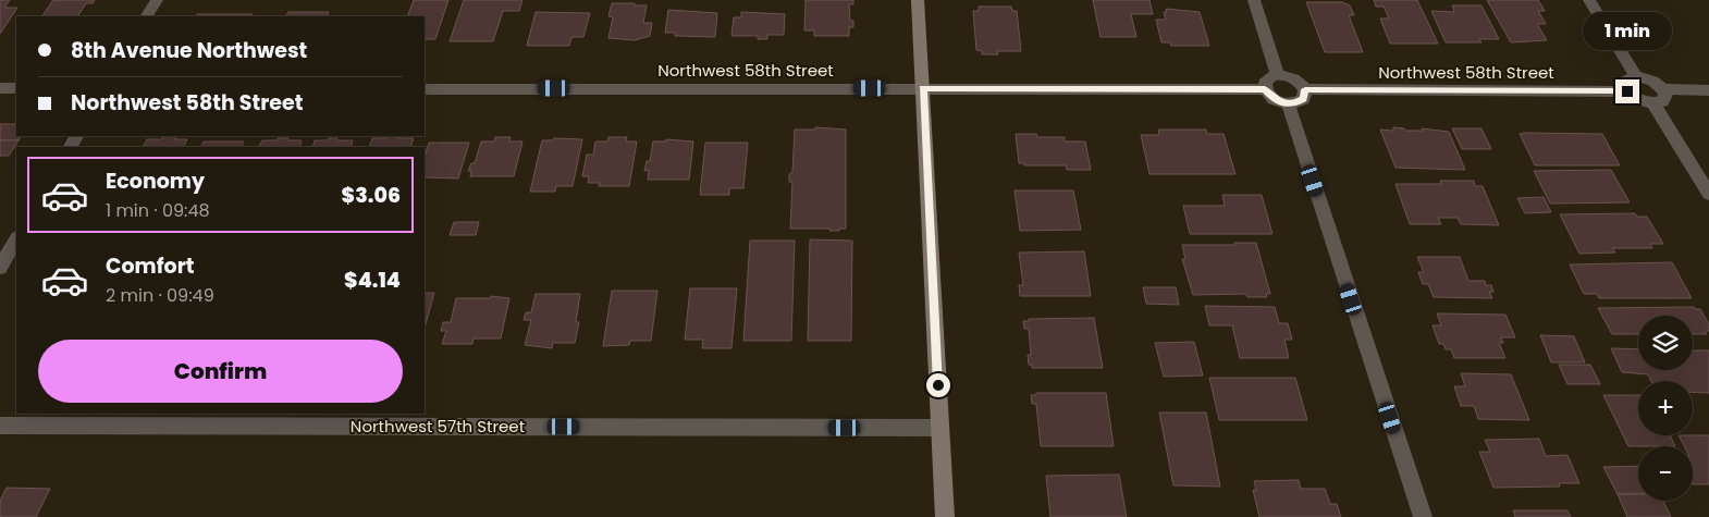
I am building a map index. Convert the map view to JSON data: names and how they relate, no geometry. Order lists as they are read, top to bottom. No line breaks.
{"streets":{"street":["Northwest 58th Street","Northwest 57th Street"]},"page":{"bubble":"1 min","banner":["8th Avenue Northwest","Northwest 58th Street"],"list":[{"name":"Economy","note":"1 min · 09:48","value":"$3.06"},{"name":"Comfort","note":"2 min · 09:49","value":"$4.14"}],"map_buttons":["+","−"],"buttons":"Confirm"}}
